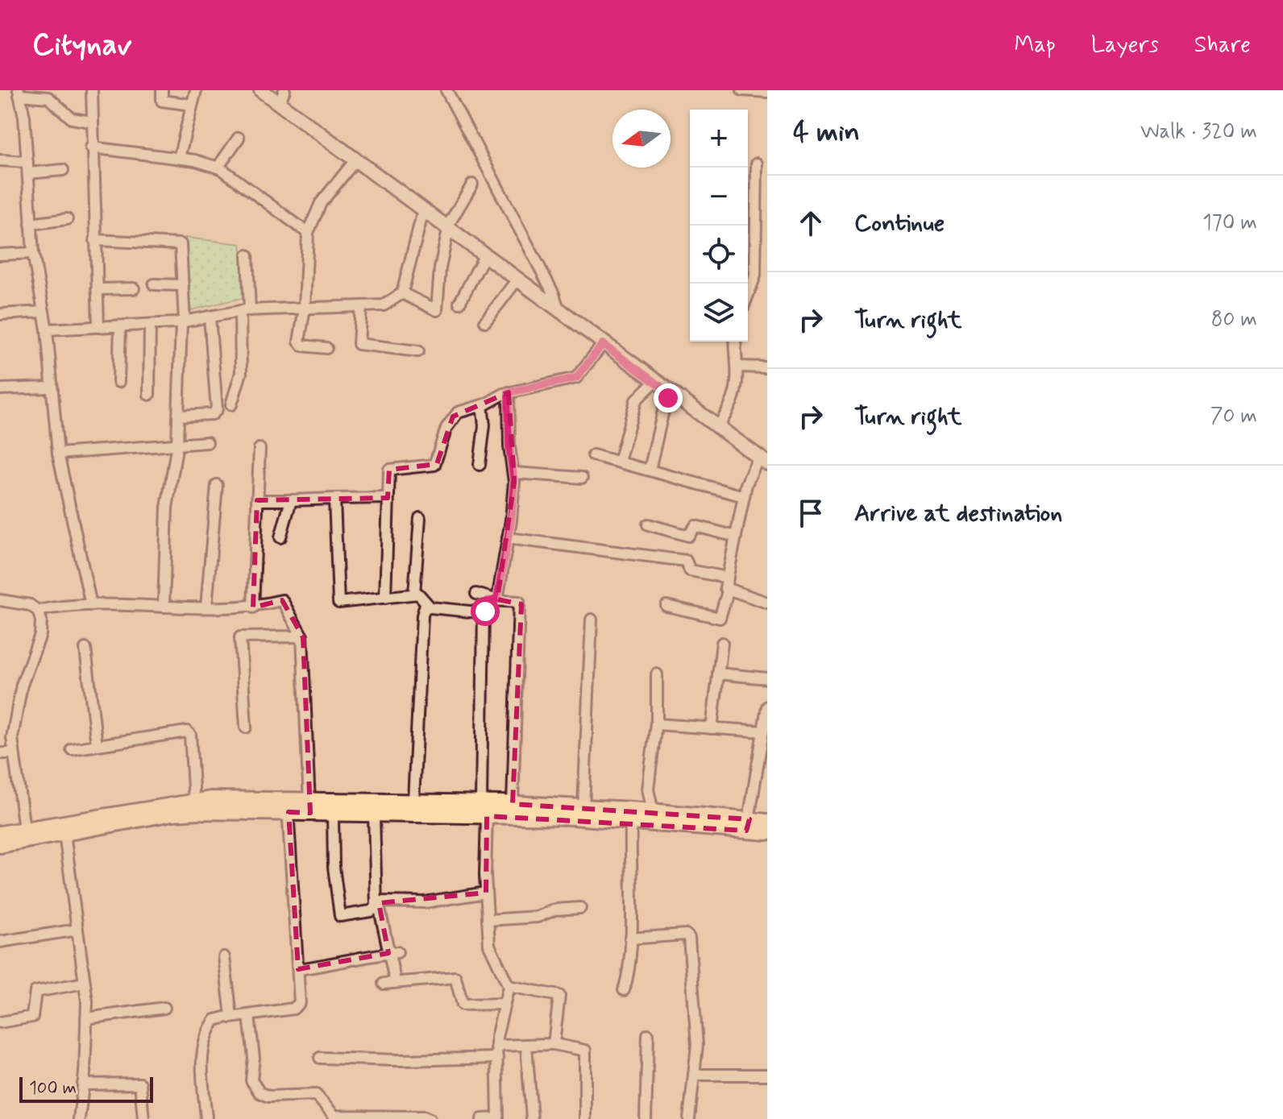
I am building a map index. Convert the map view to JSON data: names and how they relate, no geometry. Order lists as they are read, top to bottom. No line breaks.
{"scale_bar":"100 m","north":"left","page":{"header":"Citynav","nav":["Map","Layers","Share"],"heading":["4 min","Walk · 320 m"],"map_buttons":["+","−"],"list":[["Continue","170 m"],["Turn right","80 m"],["Turn right","70 m"],"Arrive at destination"],"scale":"100 m"}}
